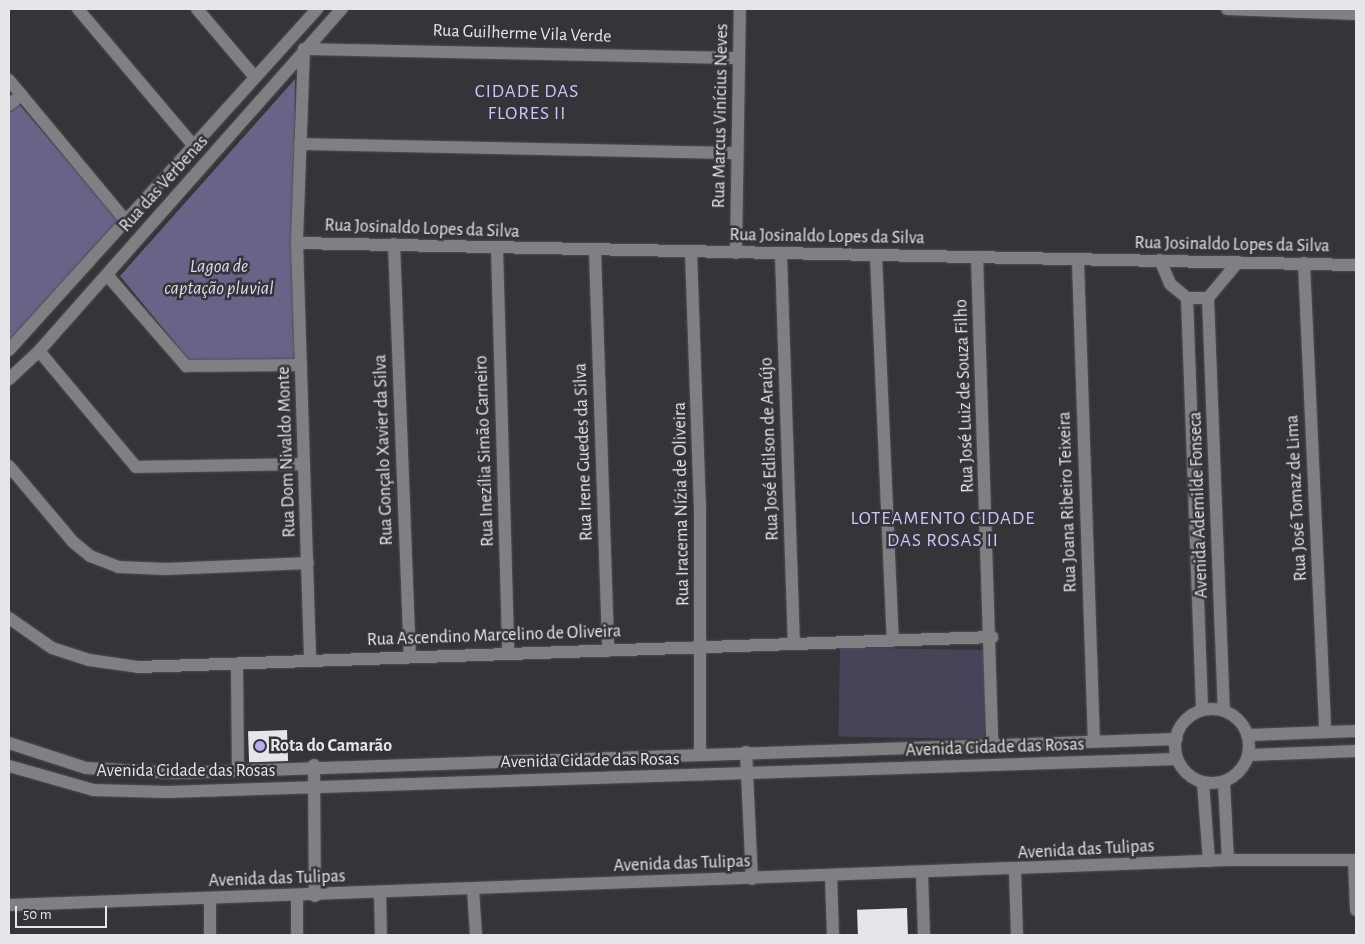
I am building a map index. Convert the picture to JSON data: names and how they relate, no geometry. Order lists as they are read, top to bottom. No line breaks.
{"streets":{"street":["Rua Guilherme Vila Verde","Rua Marcus Vinícius Neves","Rua das Verbenas","Rua Josinaldo Lopes da Silva","Rua José Luiz de Souza Filho","Rua José Edilson de Araújo","Rua Gonçalo Xavier da Silva","Rua Inezília Simão Carneiro","Rua Dom Nivaldo Monte","Rua Irene Guedes da Silva","Rua José Tomaz de Lima","Rua Joana Ribeiro Teixeira","Rua Iracema Nízia de Oliveira","Avenida Ademilde Fonseca","Rua Ascendino Marcelino de Oliveira","Avenida Cidade das Rosas","Avenida das Tulipas"]},"crossings":[["Rua Guilherme Vila Verde","Rua Marcus Vinícius Neves"],["Rua Guilherme Vila Verde","Rua das Verbenas"],["Rua Guilherme Vila Verde","Rua Dom Nivaldo Monte"],["Rua Marcus Vinícius Neves","Rua Josinaldo Lopes da Silva"],["Rua das Verbenas","Rua Dom Nivaldo Monte"],["Rua Josinaldo Lopes da Silva","Rua José Luiz de Souza Filho"],["Rua Josinaldo Lopes da Silva","Rua José Edilson de Araújo"],["Rua Josinaldo Lopes da Silva","Rua Gonçalo Xavier da Silva"],["Rua Josinaldo Lopes da Silva","Rua Inezília Simão Carneiro"],["Rua Josinaldo Lopes da Silva","Rua Dom Nivaldo Monte"],["Rua Josinaldo Lopes da Silva","Rua Irene Guedes da Silva"],["Rua Josinaldo Lopes da Silva","Rua José Tomaz de Lima"],["Rua Josinaldo Lopes da Silva","Rua Joana Ribeiro Teixeira"],["Rua Josinaldo Lopes da Silva","Rua Iracema Nízia de Oliveira"],["Rua José Luiz de Souza Filho","Rua Ascendino Marcelino de Oliveira"],["Rua José Luiz de Souza Filho","Avenida Cidade das Rosas"],["Rua José Edilson de Araújo","Rua Ascendino Marcelino de Oliveira"],["Rua Gonçalo Xavier da Silva","Rua Ascendino Marcelino de Oliveira"],["Rua Inezília Simão Carneiro","Rua Ascendino Marcelino de Oliveira"],["Rua Dom Nivaldo Monte","Rua Ascendino Marcelino de Oliveira"],["Rua Irene Guedes da Silva","Rua Ascendino Marcelino de Oliveira"],["Rua Joana Ribeiro Teixeira","Avenida Cidade das Rosas"],["Rua Iracema Nízia de Oliveira","Rua Ascendino Marcelino de Oliveira"],["Rua Iracema Nízia de Oliveira","Avenida Cidade das Rosas"],["Avenida Ademilde Fonseca","Avenida Cidade das Rosas"]],"districts":["CIDADE DAS FLORES II","LOTEAMENTO CIDADE DAS ROSAS II"],"water":["Lagoa de captação pluvial"],"places":["Rota do Camarão"],"scale_bar":"50 m"}
